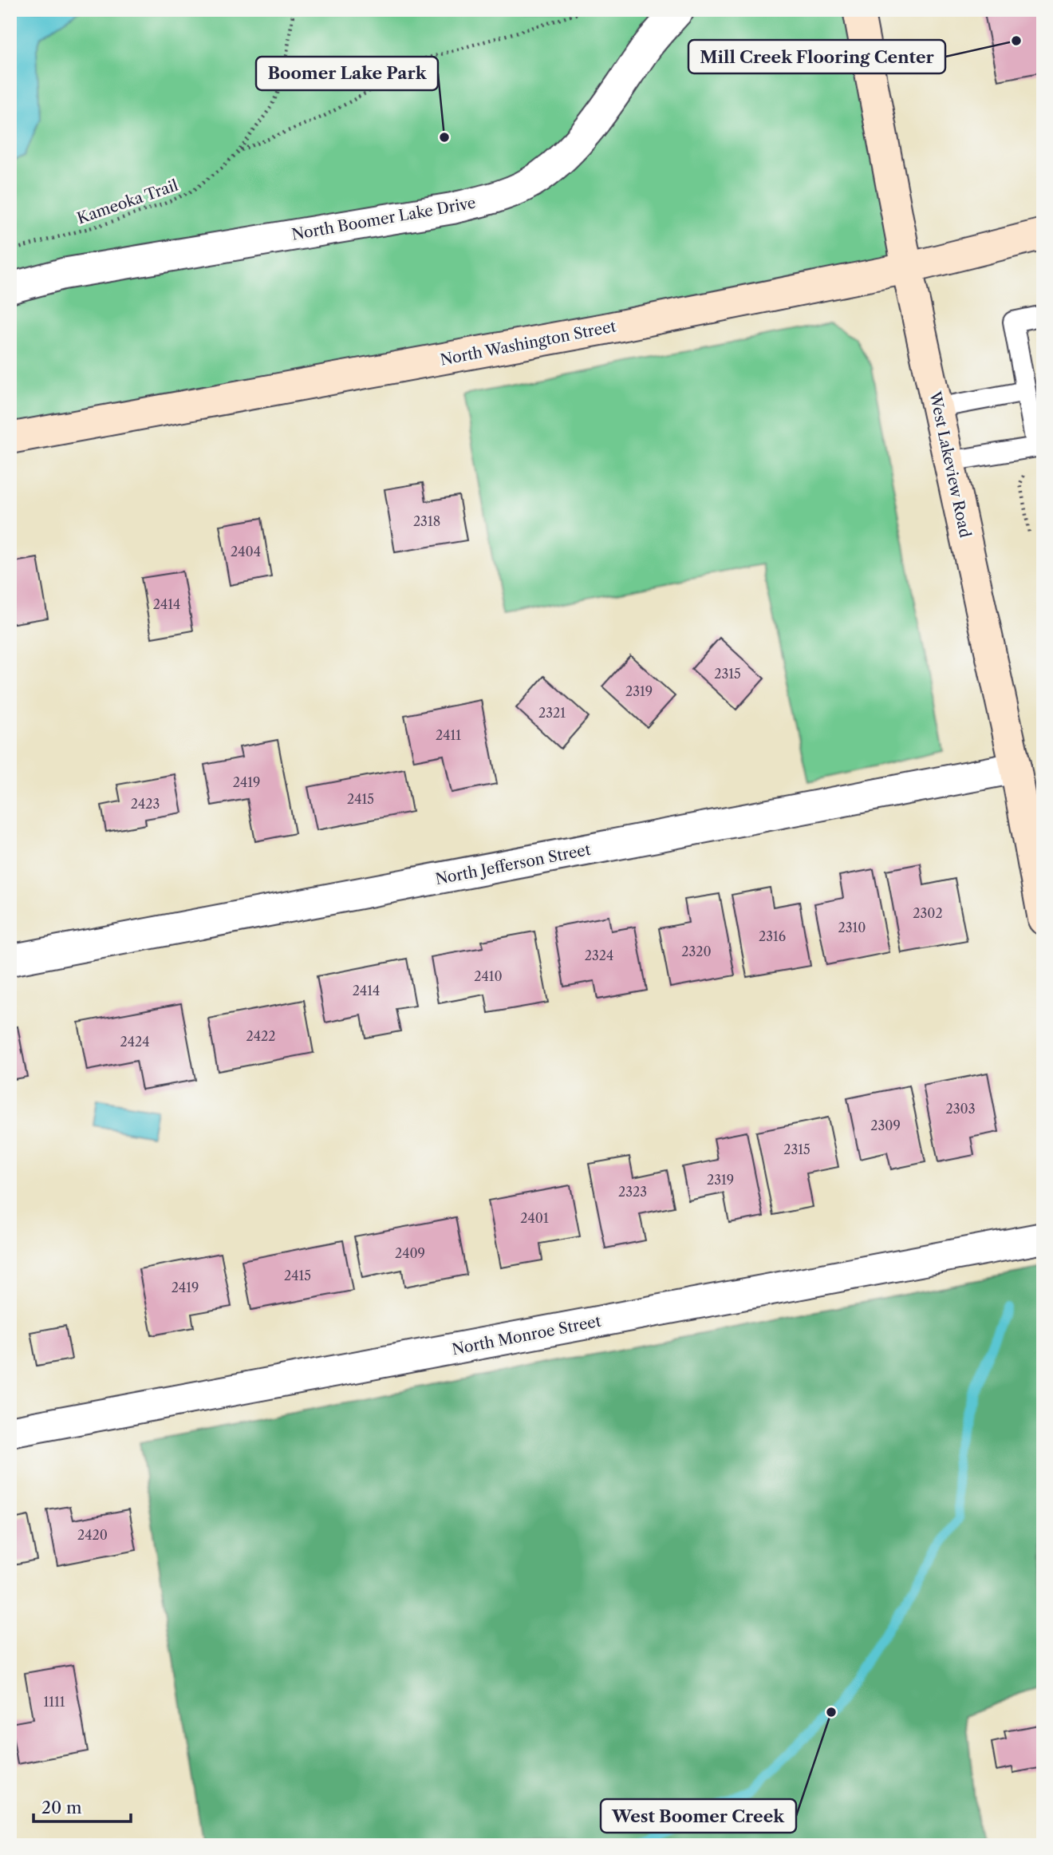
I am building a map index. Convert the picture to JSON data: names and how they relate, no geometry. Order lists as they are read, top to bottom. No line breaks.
{"streets":{"main road":["North Washington Street","West Lakeview Road"],"street":["North Boomer Lake Drive","North Jefferson Street","North Monroe Street"],"path":["Kameoka Trail"]},"crossings":[["North Washington Street","West Lakeview Road"],["West Lakeview Road","North Jefferson Street"]],"places":["Mill Creek Flooring Center","Boomer Lake Park","West Boomer Creek"],"house_numbers":["2318","2404","2414","2315","2319","2321","2411","2419","2415","2423","2302","2310","2316","2320","2324","2410","2414","2422","2424","2303","2309","2315","2319","2323","2401","2409","2415","2419","2420","1111"],"scale_bar":"20 m"}
